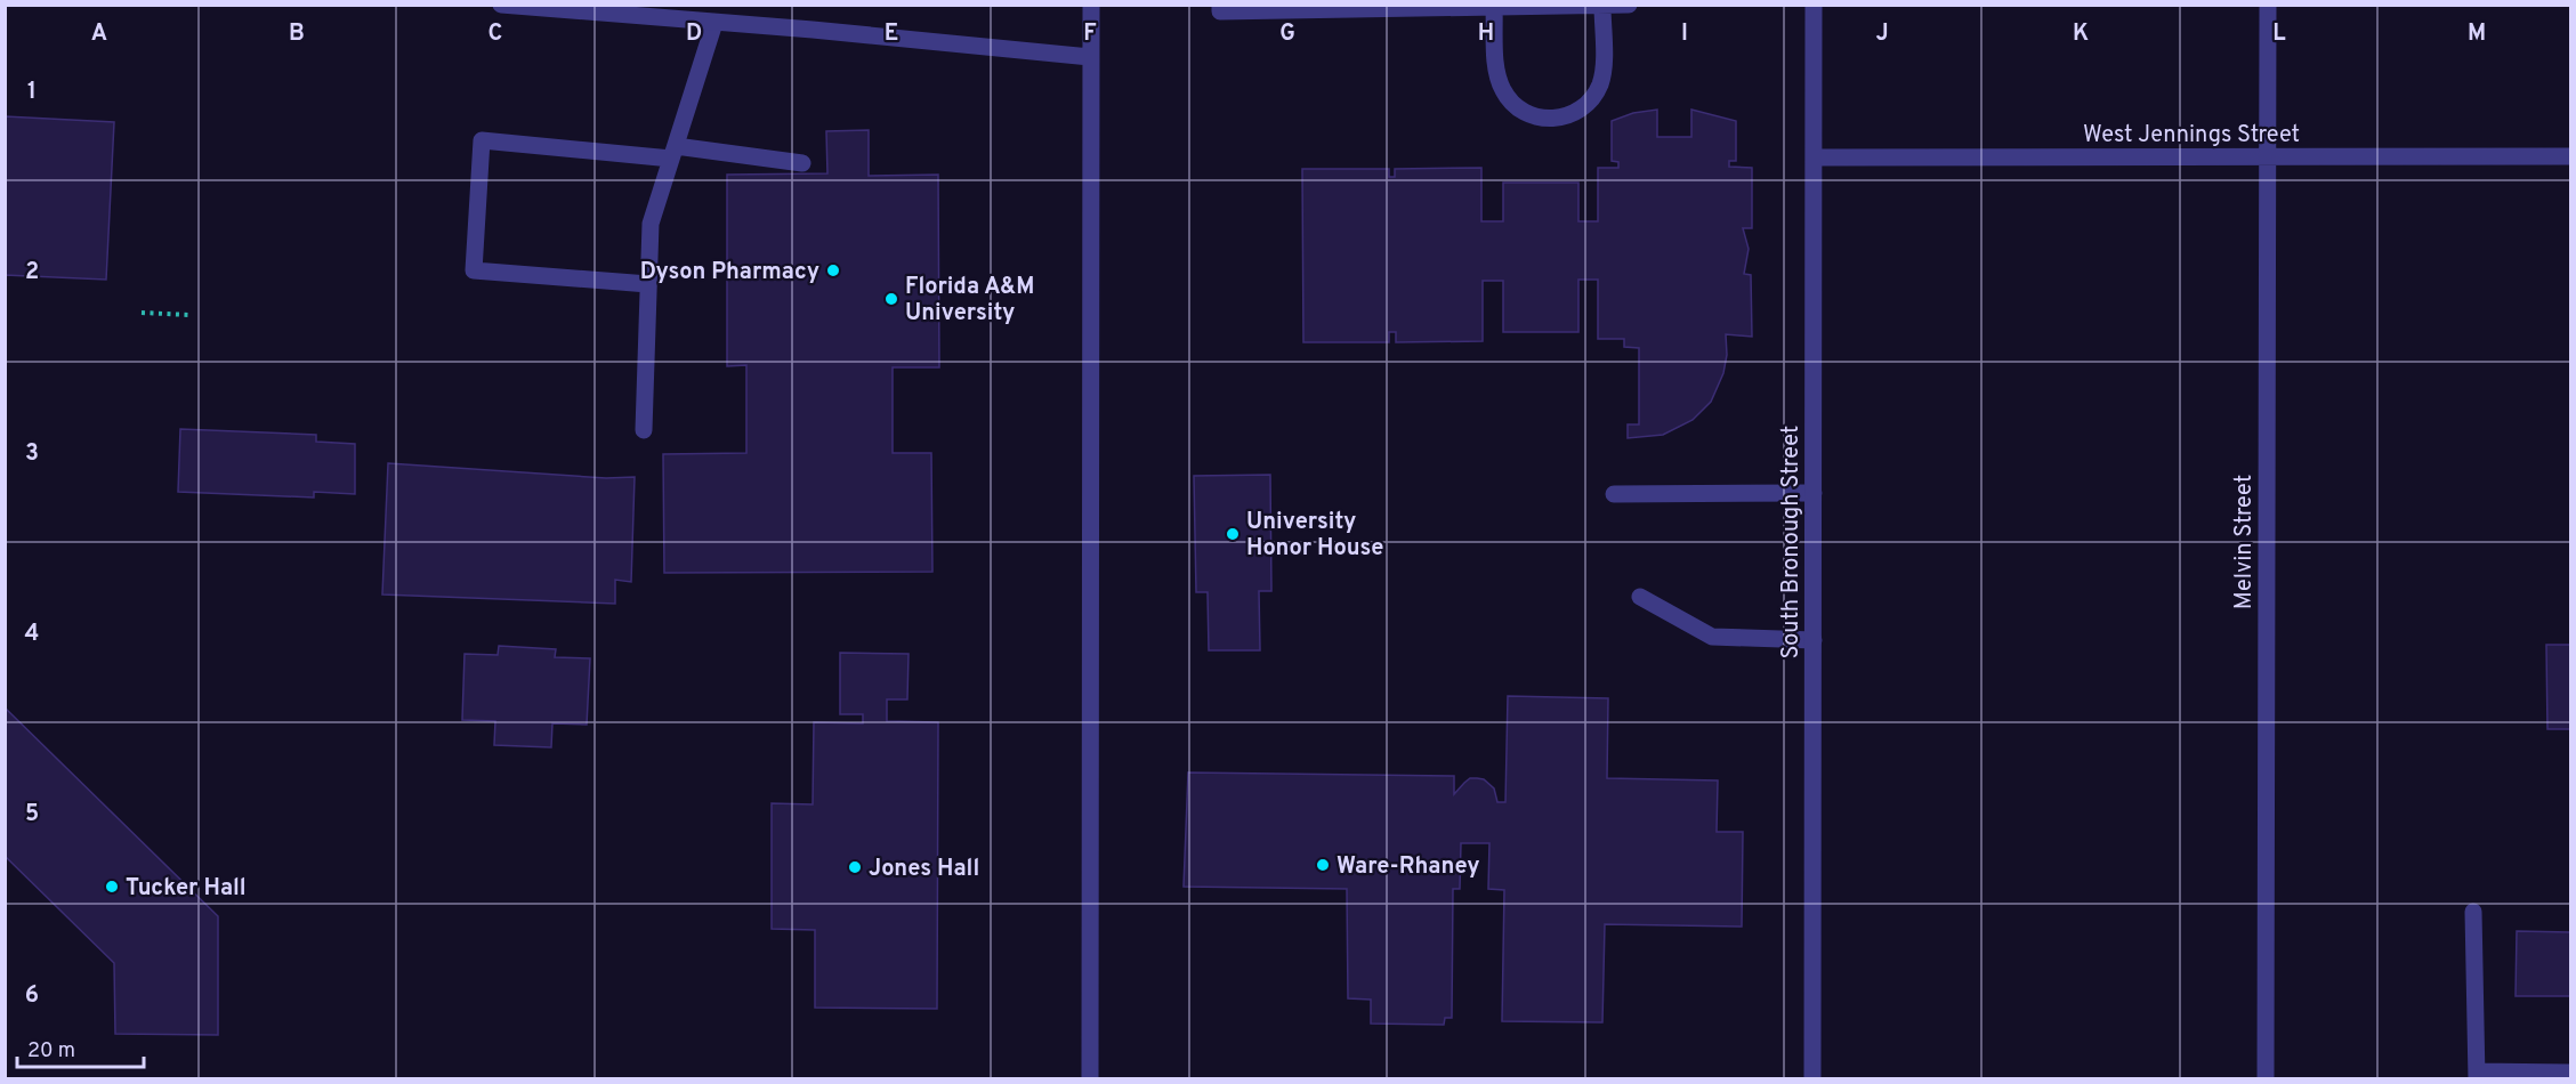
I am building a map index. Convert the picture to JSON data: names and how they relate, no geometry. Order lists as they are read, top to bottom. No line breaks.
{"streets":{"street":["West Jennings Street","South Bronough Street","Melvin Street"]},"crossings":[["West Jennings Street","South Bronough Street"],["West Jennings Street","Melvin Street"]],"places":["Dyson Pharmacy","Florida A&M University","University Honor House","Ware-Rhaney","Jones Hall","Tucker Hall"],"scale_bar":"20 m","grid":{"columns":["A","B","C","D","E","F","G","H","I","J","K","L","M"],"rows":["1","2","3","4","5","6"]}}
